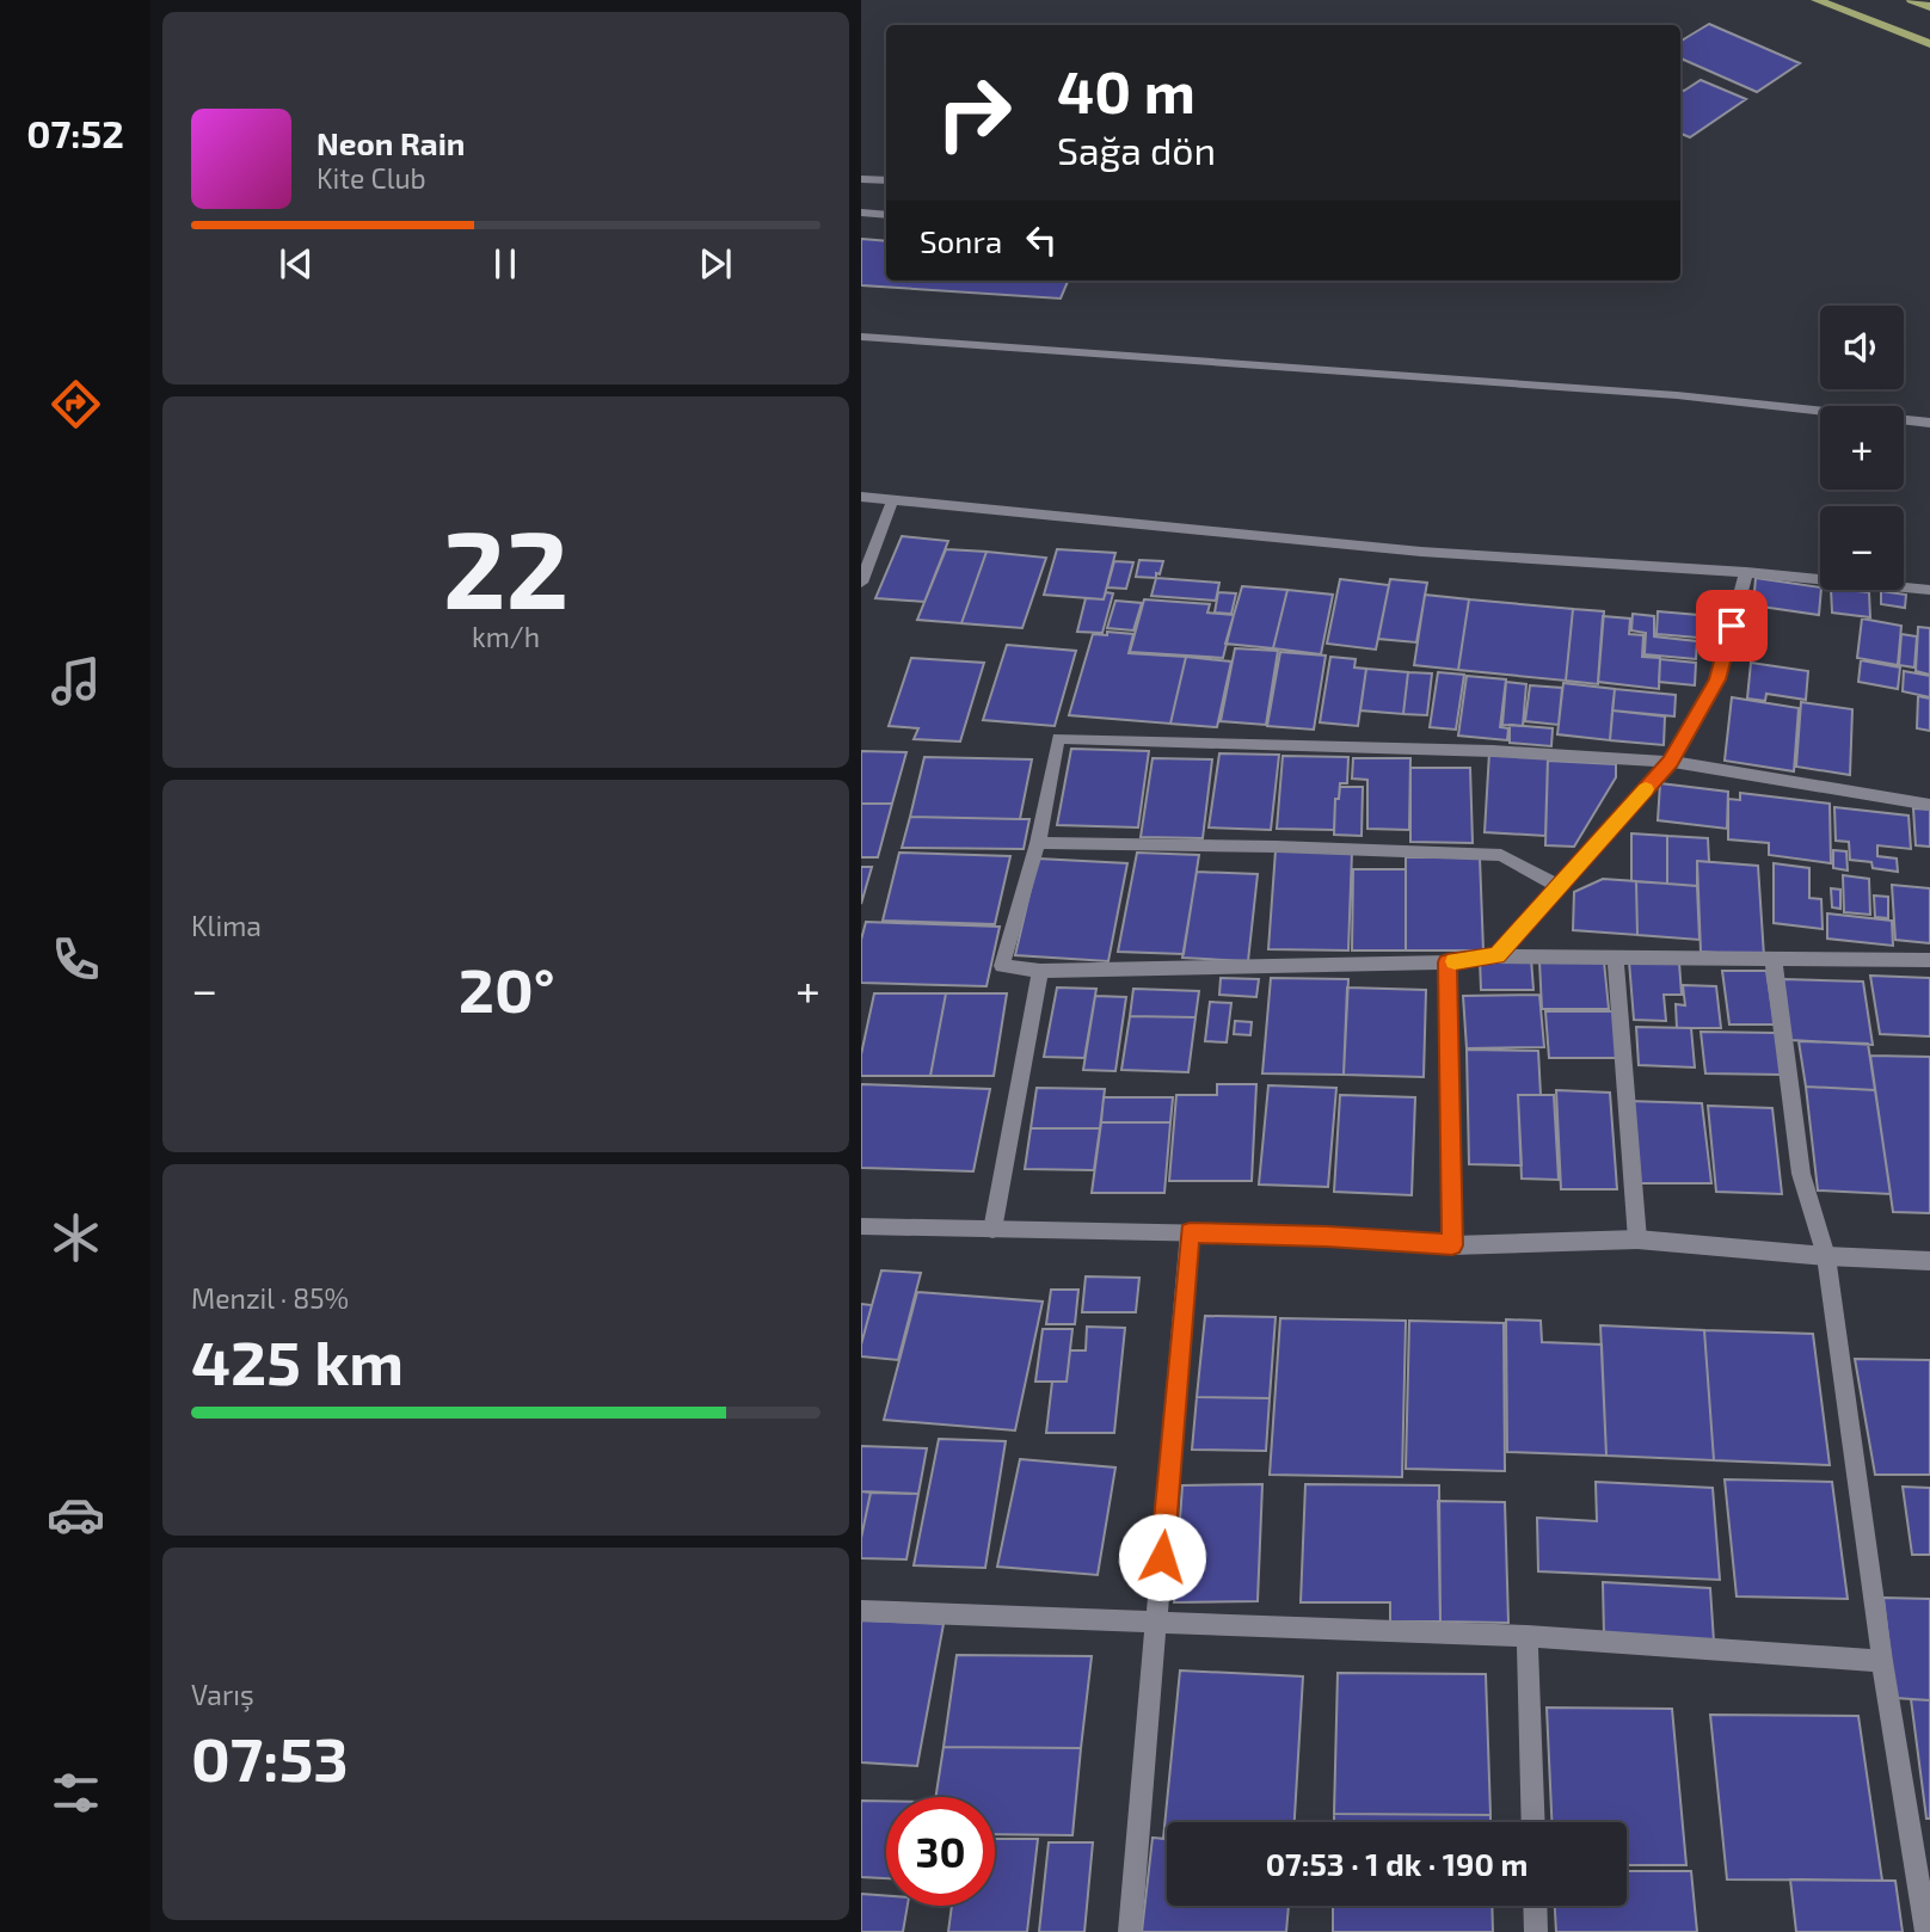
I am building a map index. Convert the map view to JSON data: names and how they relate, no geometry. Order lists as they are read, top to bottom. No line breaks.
{"page":{"tabs":"07:52","turn":["40 m","Sağa dön"],"song":["Neon Rain","Kite Club"],"then":"Sonra","map_buttons":["+","−"],"tile":[["22","km/h"],"Klima",["Menzil · 85%","425 km"],["Varış","07:53"]],"heat":["−","20°","+"],"limit":"30","trip":"07:53 · 1 dk · 190 m"}}
